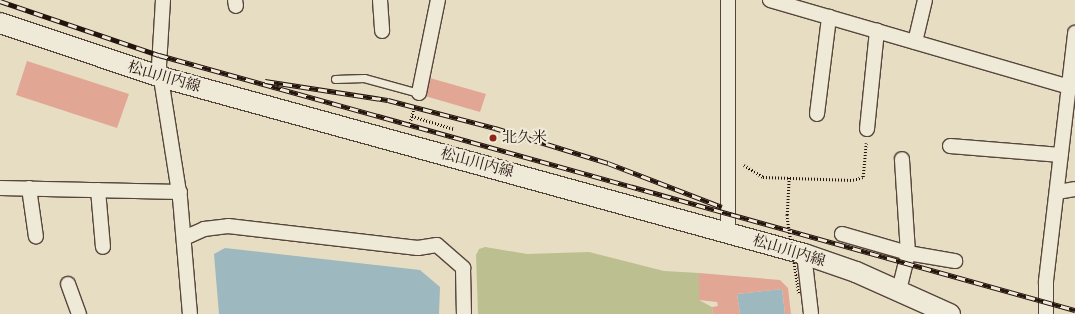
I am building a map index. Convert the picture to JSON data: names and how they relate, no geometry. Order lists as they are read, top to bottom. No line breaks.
{"streets":{"main road":["松山川内線"]},"places":["北久米"]}
